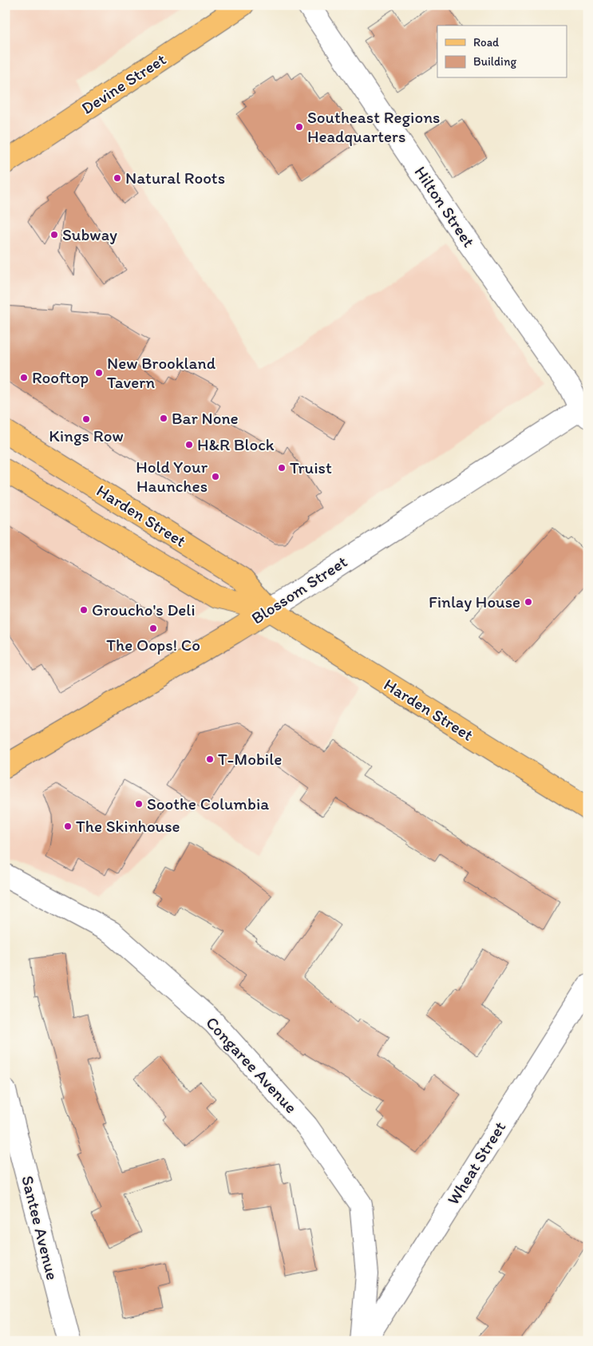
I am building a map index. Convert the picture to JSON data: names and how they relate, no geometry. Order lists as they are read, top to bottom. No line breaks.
{"streets":{"main road":["Devine Street","Harden Street","Blossom Street"],"street":["Hilton Street","Congaree Avenue","Wheat Street","Santee Avenue"]},"crossings":[["Hilton Street","Blossom Street"],["Harden Street","Blossom Street"],["Congaree Avenue","Wheat Street"]],"places":["Southeast Regions Headquarters","Natural Roots","Subway","New Brookland Tavern","Rooftop","Bar None","Kings Row","H&R Block","Truist","Hold Your Haunches","Finlay House","Groucho's Deli","The Oops! Co","T-Mobile","Soothe Columbia","The Skinhouse"],"legend":["Road","Building"]}
